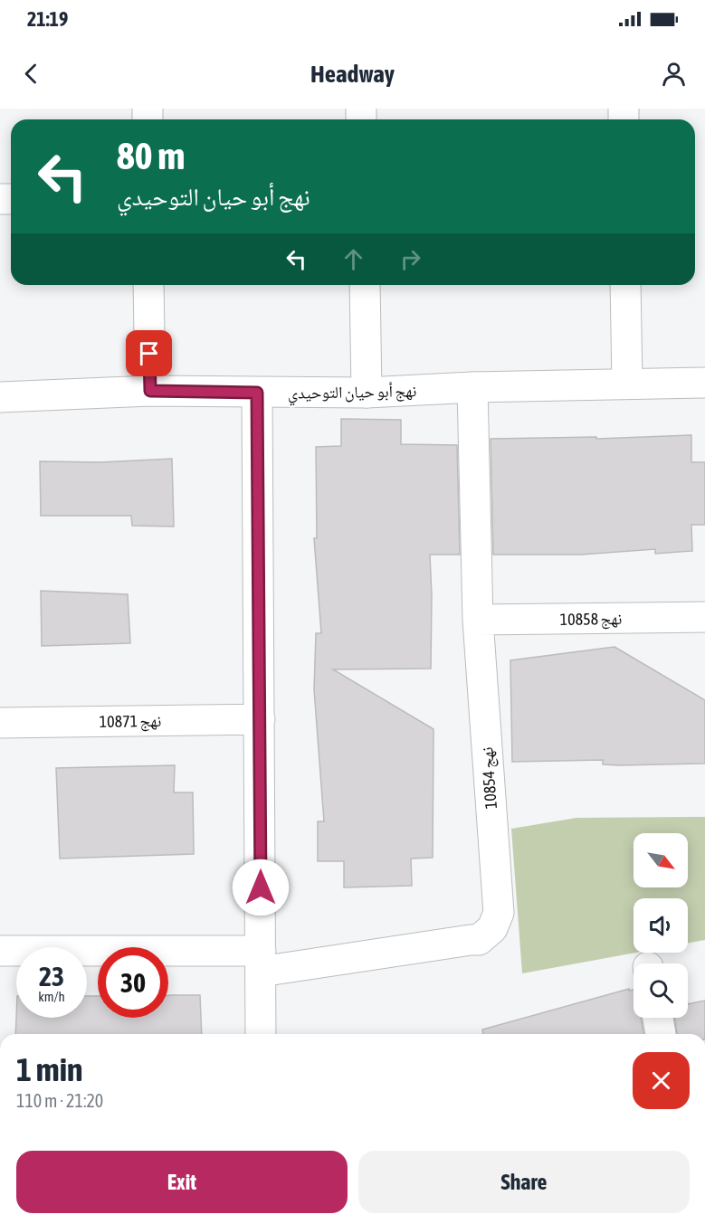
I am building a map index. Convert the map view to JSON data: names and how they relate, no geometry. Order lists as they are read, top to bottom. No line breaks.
{"streets":{"street":["نهج أبو حيان التوحيدي","نهج 10858","نهج 10871","نهج 10854"]},"crossings":[["نهج أبو حيان التوحيدي","نهج 10854"],["نهج 10858","نهج 10854"]],"north":"bottom right","page":{"status":"21:19","header":"Headway","turn":["80 m","نهج أبو حيان التوحيدي"],"speed":"23 km/h","limit":"30","heading":["1 min","110 m · 21:20"],"buttons":["Exit","Share"]}}
